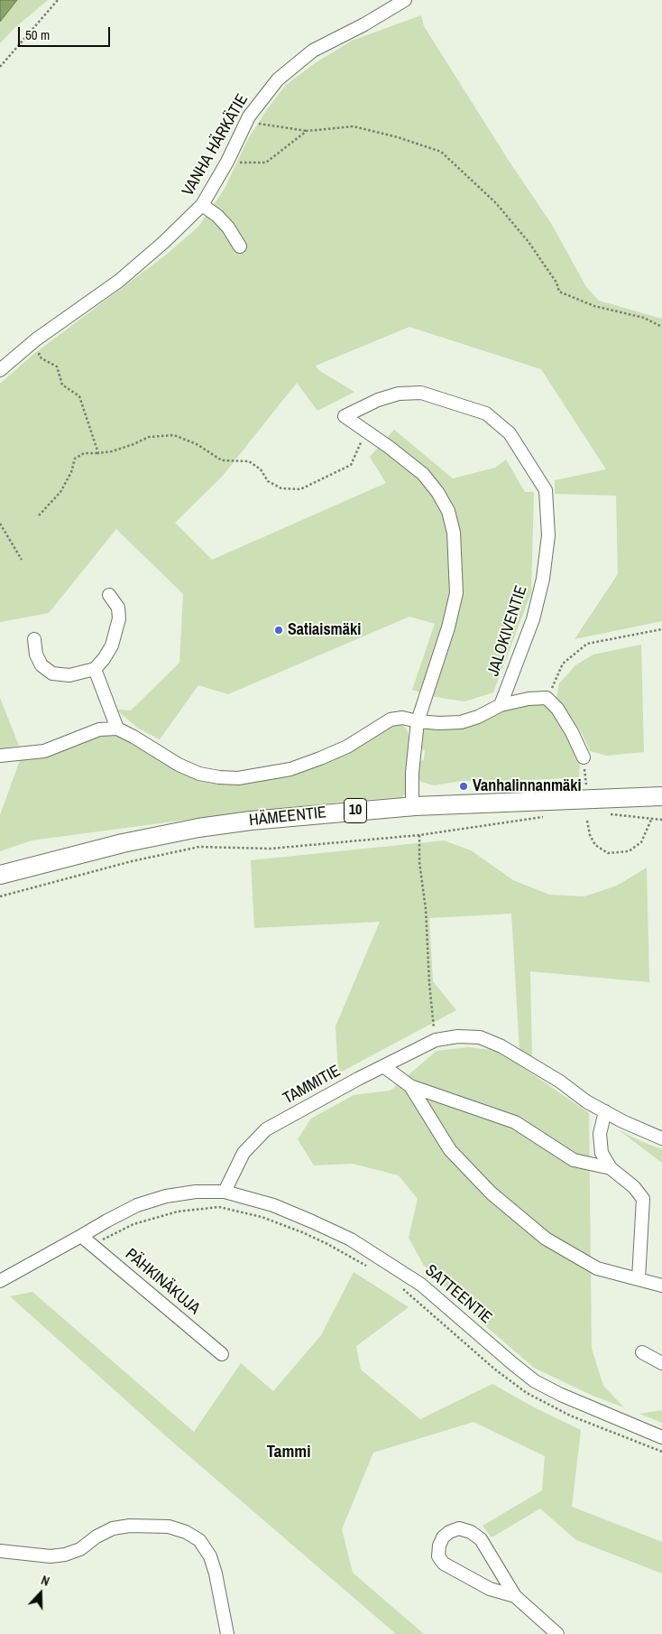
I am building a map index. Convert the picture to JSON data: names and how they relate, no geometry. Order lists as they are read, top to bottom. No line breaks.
{"streets":{"highway":["10","HÄMEENTIE"],"street":["VANHA HÄRKÄTIE","JALOKIVENTIE","TAMMITIE","PÄHKINÄKUJA","SATTEENTIE"]},"crossings":[["TAMMITIE","SATTEENTIE"]],"districts":["Tammi"],"places":["Satiaismäki","Vanhalinnanmäki"],"scale_bar":"50 m","north":"top"}
